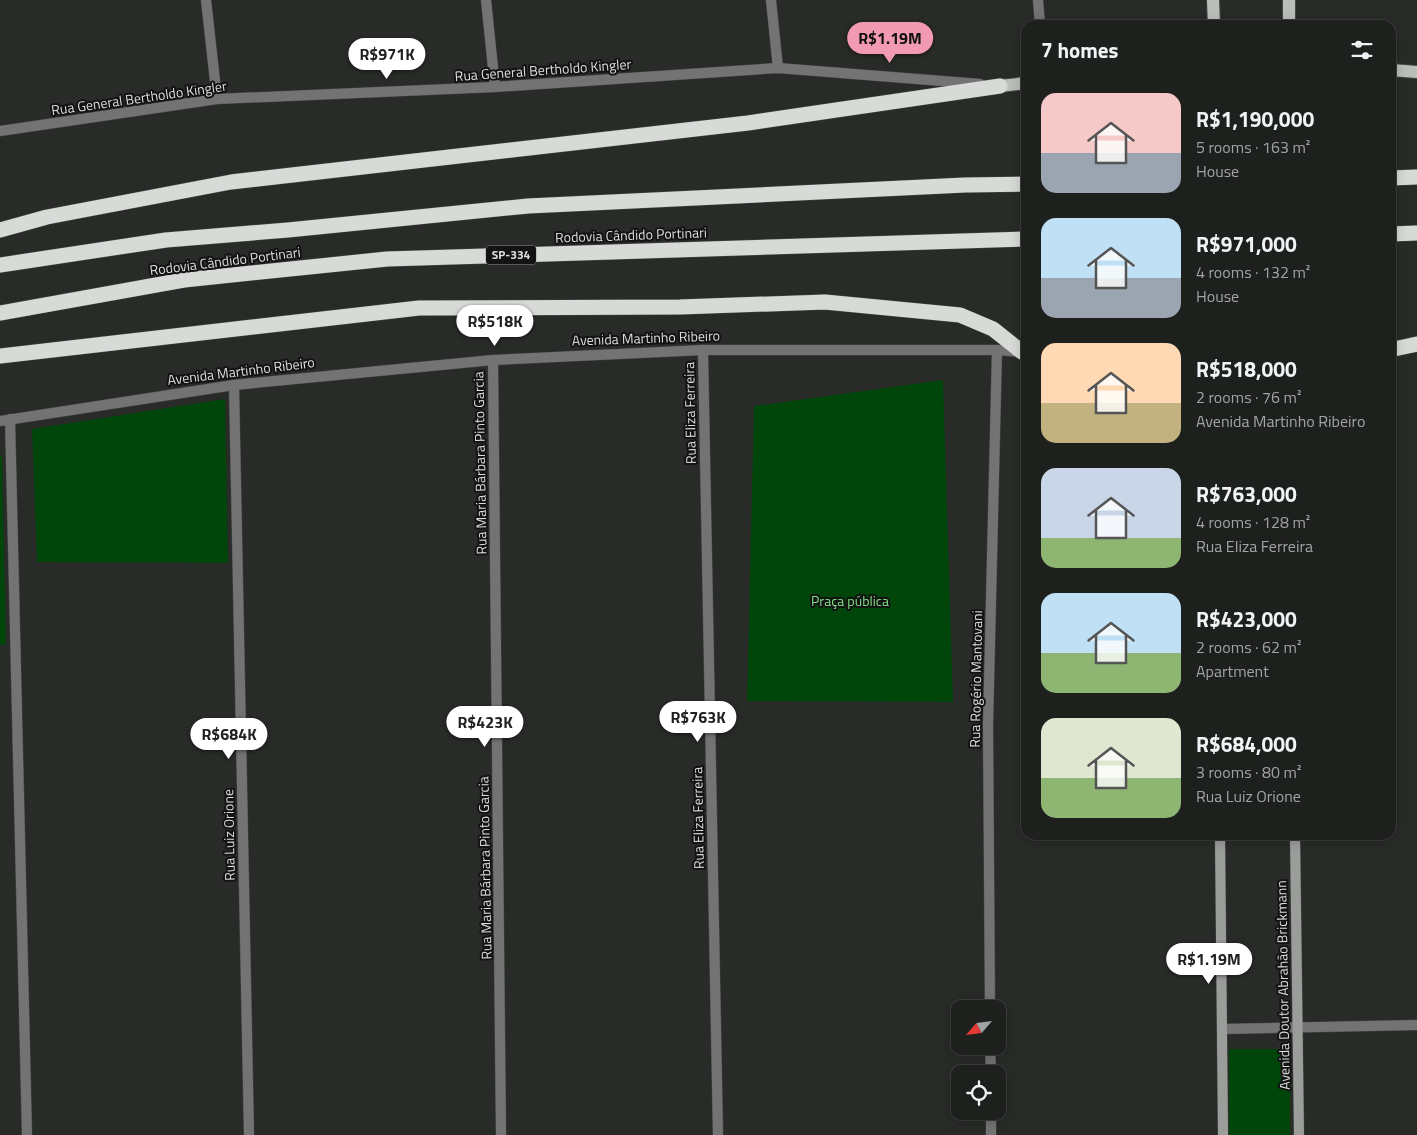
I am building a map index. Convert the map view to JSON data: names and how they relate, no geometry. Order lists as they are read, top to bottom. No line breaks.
{"streets":{"highway":["Rodovia Cândido Portinari","SP-334"],"main road":["Avenida Doutor Abrahão Brickmann"],"street":["Rua General Bertholdo Kingler","Avenida Martinho Ribeiro","Rua Eliza Ferreira","Rua Maria Bárbara Pinto Garcia","Rua Rogério Mantovani","Rua Luiz Orione"]},"crossings":[["Avenida Martinho Ribeiro","Rua Eliza Ferreira"],["Avenida Martinho Ribeiro","Rua Maria Bárbara Pinto Garcia"],["Avenida Martinho Ribeiro","Rua Rogério Mantovani"],["Avenida Martinho Ribeiro","Rua Luiz Orione"]],"parks":["Praça pública"],"north":"bottom left","page":{"heading":"7 homes","price":["R$1.19M","R$971K","R$518K","R$763K","R$423K","R$684K","R$1.19M"],"list":[{"name":"R$1,190,000","note":"5 rooms · 163 m² · House"},{"name":"R$971,000","note":"4 rooms · 132 m² · House"},{"name":"R$518,000","note":"2 rooms · 76 m² · Avenida Martinho Ribeiro"},{"name":"R$763,000","note":"4 rooms · 128 m² · Rua Eliza Ferreira"},{"name":"R$423,000","note":"2 rooms · 62 m² · Apartment"},{"name":"R$684,000","note":"3 rooms · 80 m² · Rua Luiz Orione"}]}}
